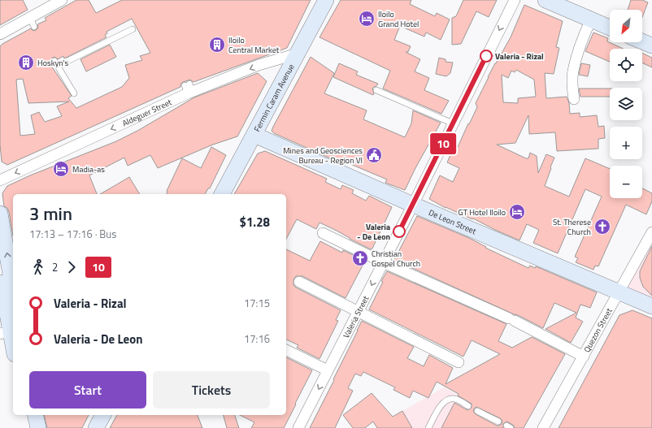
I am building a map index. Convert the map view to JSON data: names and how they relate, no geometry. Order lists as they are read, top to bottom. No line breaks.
{"streets":{"street":["Fermin Caram Avenue","Aldeguer Street","De Leon Street","Valeria Street","Quezon Street"]},"crossings":[["Fermin Caram Avenue","Aldeguer Street"],["Fermin Caram Avenue","De Leon Street"],["De Leon Street","Valeria Street"],["De Leon Street","Quezon Street"]],"one_way":["Aldeguer Street","Valeria Street"],"places":{"hotel":["Iloilo Grand Hotel","Madia-as","GT Hotel Iloilo"],"building":["Iloilo Central Market","Hoskyn's"],"other":["Valeria - Rizal","Valeria - De Leon"],"public building":["Mines and Geosciences Bureau - Region VI"],"church":["St. Therese Church","Christian Gospel Church"]},"lines":["bus line 10"],"north":"bottom left","page":{"on_map":"10","map_buttons":["+","−"],"heading":["3 min","17:13 – 17:16 · Bus","$1.28"],"legs":["2","10"],"list":[{"name":"Valeria - Rizal","value":"17:15"},{"name":"Valeria - De Leon","value":"17:16"}],"buttons":["Start","Tickets"]}}
